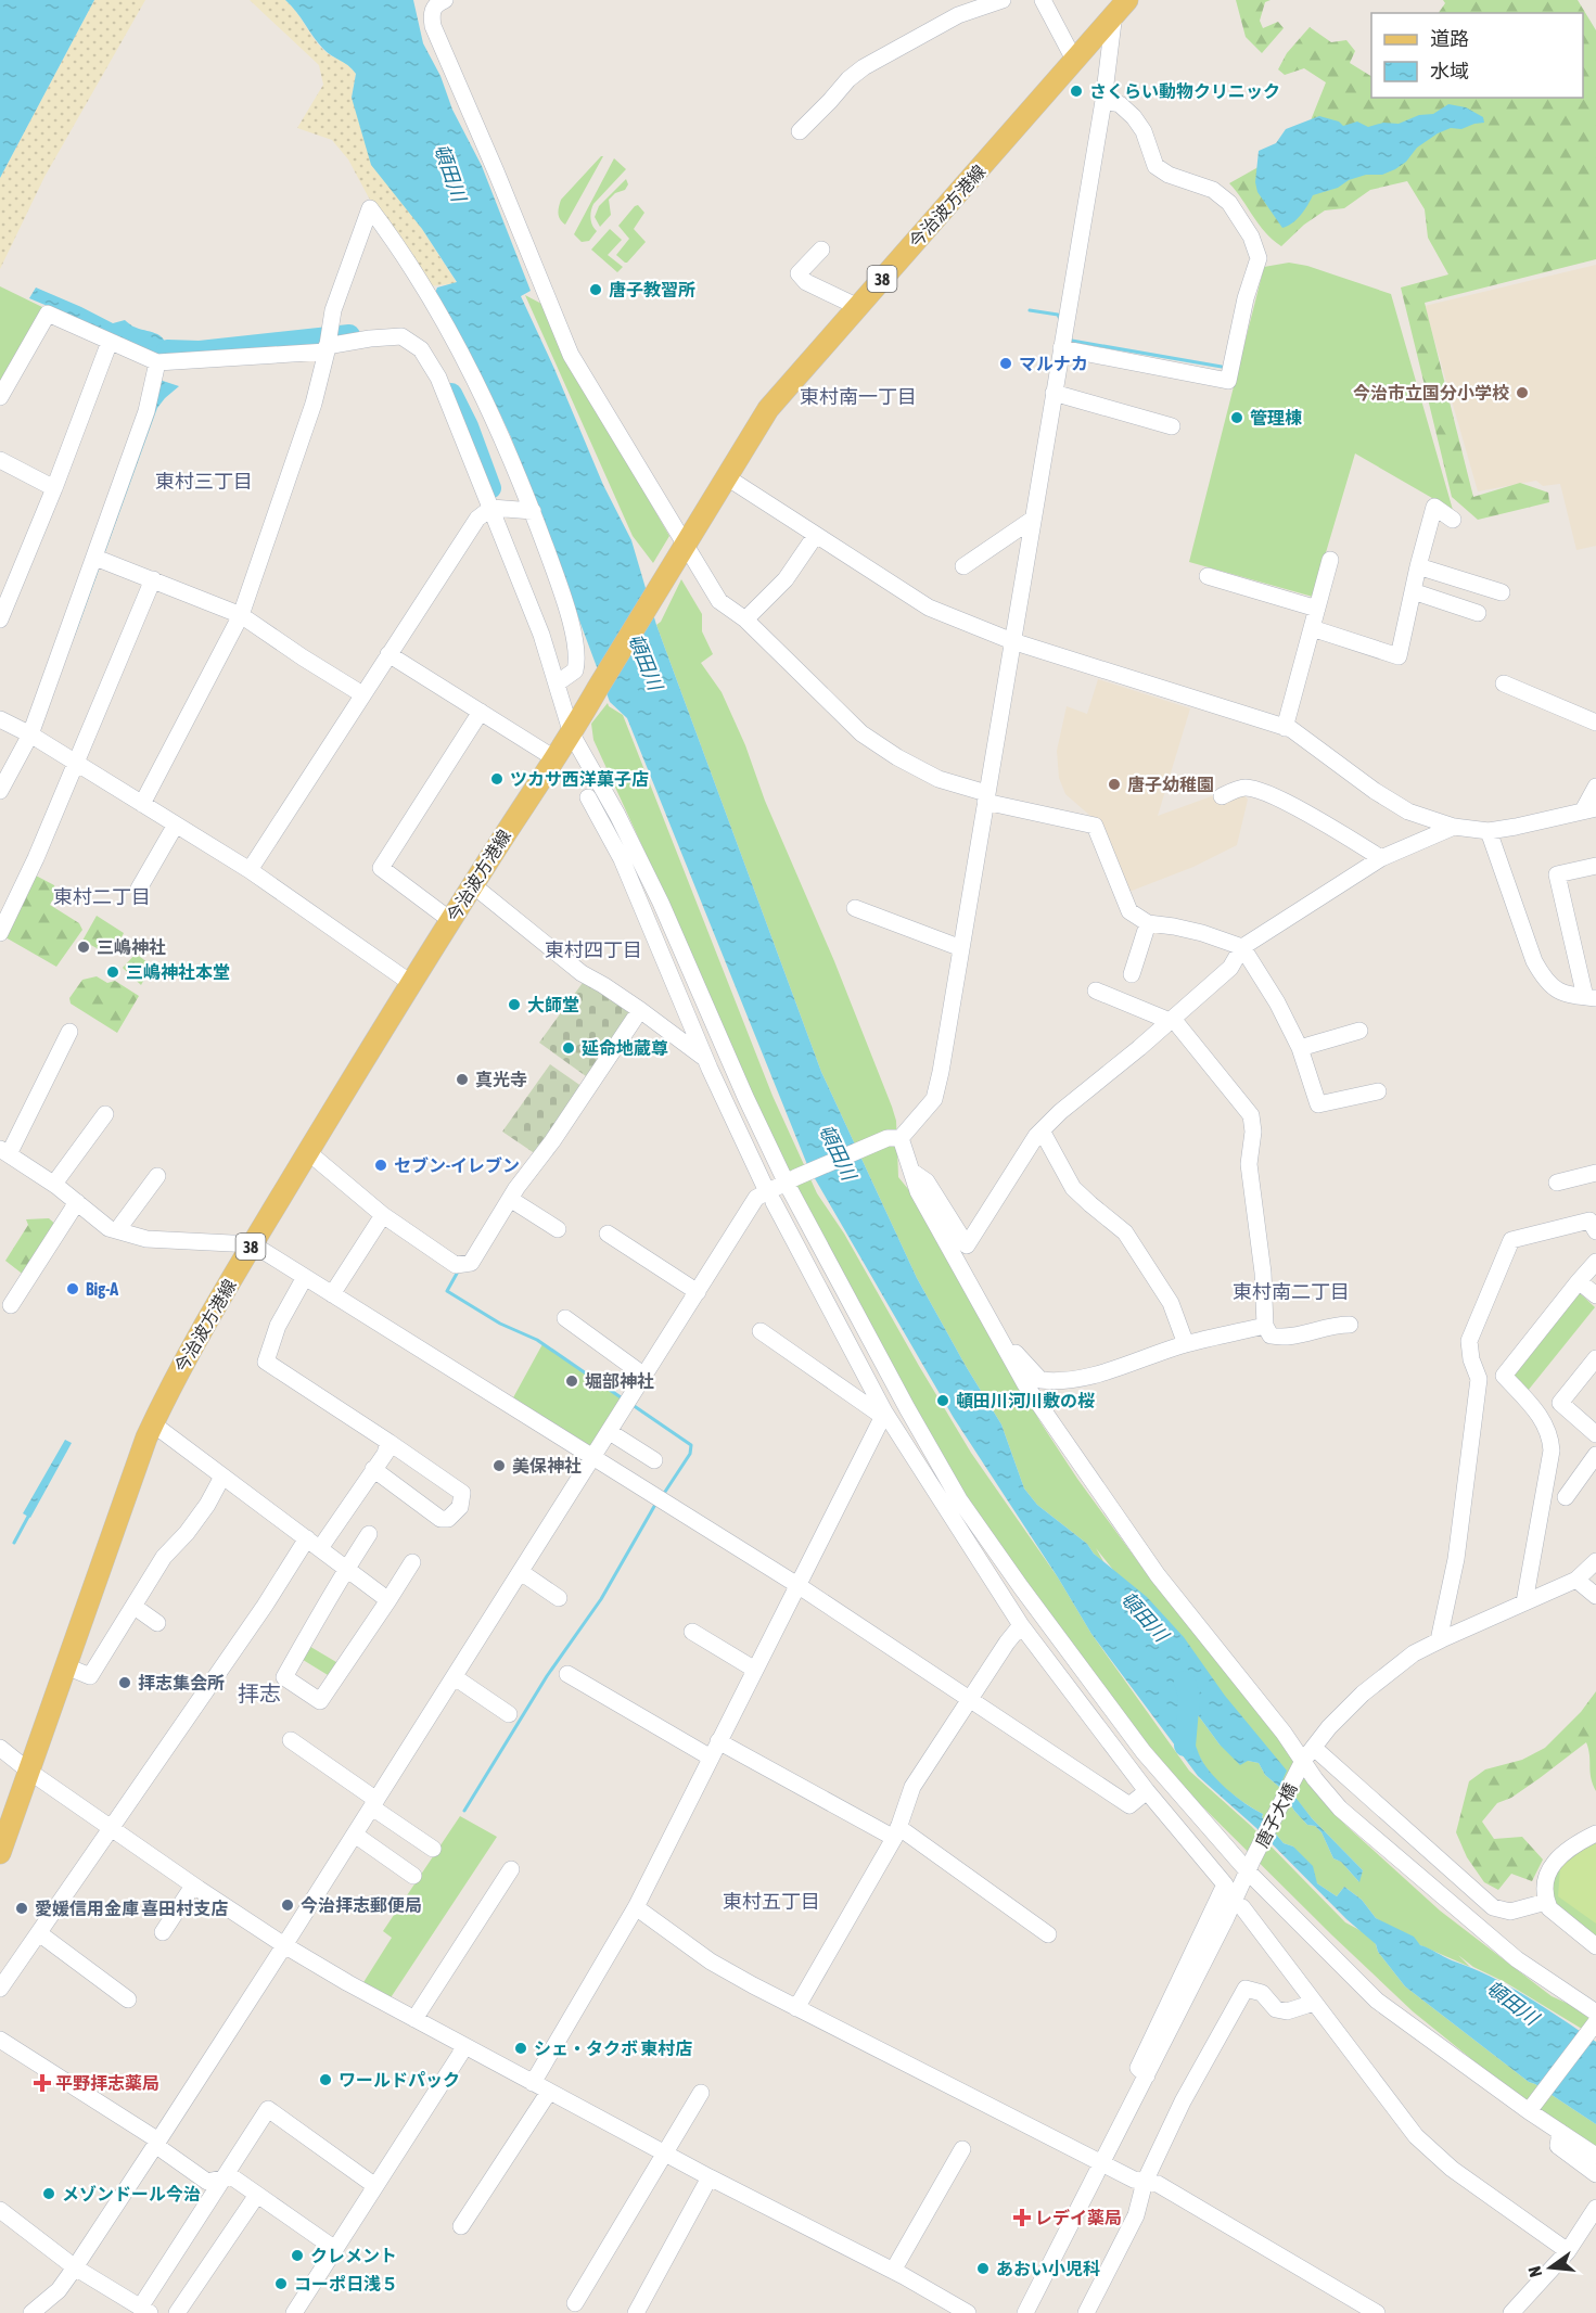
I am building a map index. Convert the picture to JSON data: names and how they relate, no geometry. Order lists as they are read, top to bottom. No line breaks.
{"streets":{"main road":["今治波方港線","38"],"street":["唐子大橋"]},"districts":["東村南一丁目","東村三丁目","東村二丁目","東村四丁目","東村南二丁目","拝志","東村五丁目"],"water":["頓田川"],"places":{"other":["さくらい動物クリニック","唐子教習所","マルナカ","今治市立国分小学校","管理棟","ツカサ西洋菓子店","唐子幼稚園","三嶋神社","三嶋神社本堂","大師堂","延命地蔵尊","真光寺","セブン-イレブン","Big-A","堀部神社","頓田川河川敷の桜","美保神社","拝志集会所","今治拝志郵便局","愛媛信用金庫 喜田村支店","シェ・タクボ 東村店","ワールドパック","メゾンドール今治","クレメント","あおい小児科","コーポ日浅５"],"health":["平野拝志薬局","レデイ薬局"]},"legend":["道路","水域"],"north":"left"}
